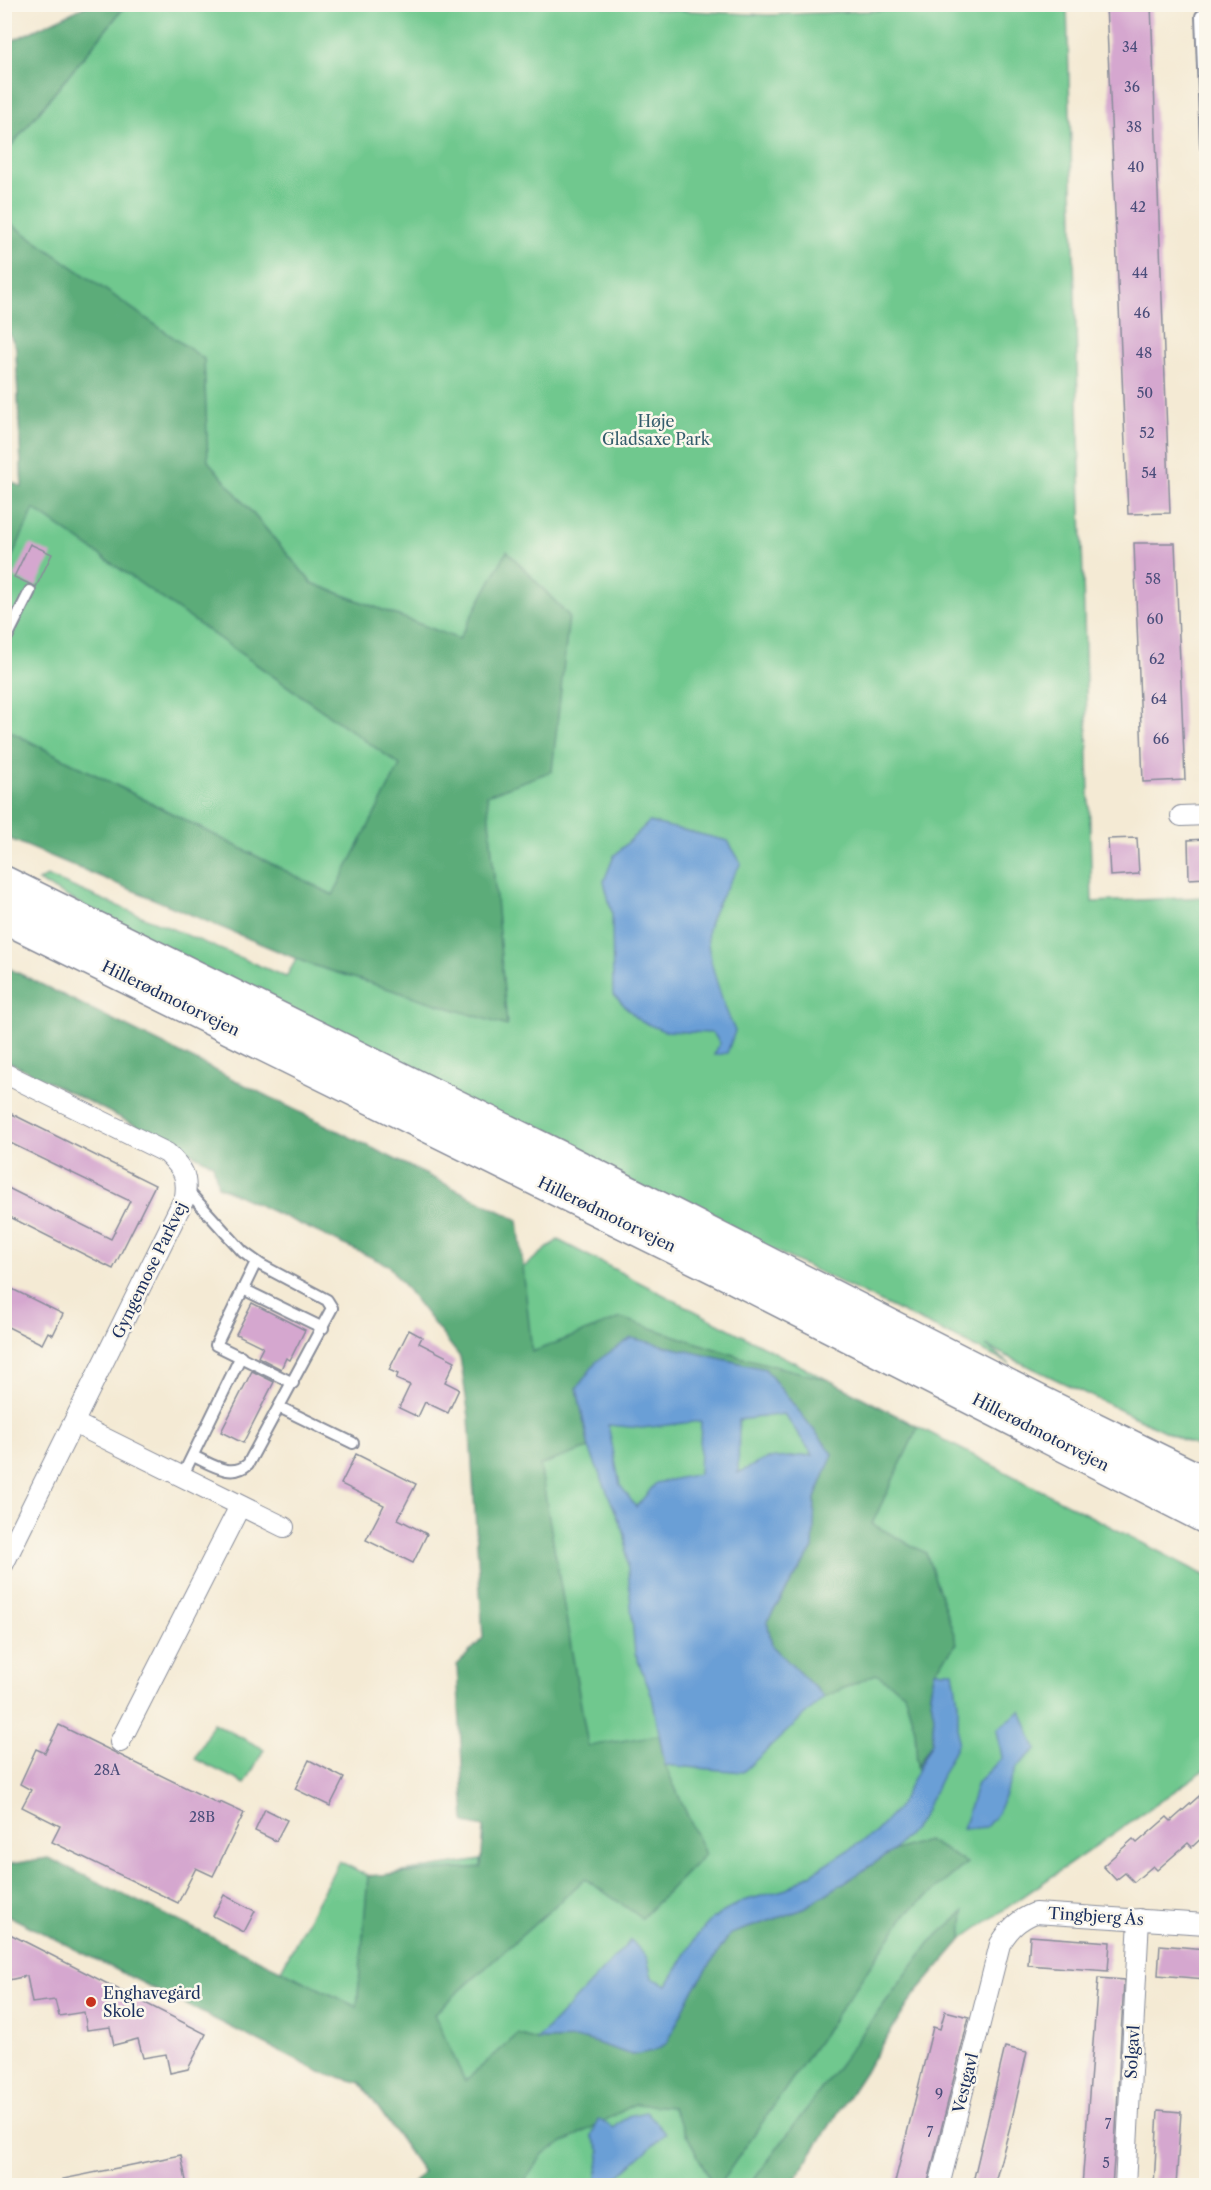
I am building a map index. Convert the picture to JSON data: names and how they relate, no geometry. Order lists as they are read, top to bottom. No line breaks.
{"streets":{"highway":["Hillerødmotorvejen"],"street":["Gyngemose Parkvej","Tingbjerg Ås","Solgavl","Vestgavl"]},"crossings":[["Tingbjerg Ås","Solgavl"],["Tingbjerg Ås","Vestgavl"]],"parks":["Høje Gladsaxe Park"],"places":["Enghavegård Skole"],"house_numbers":["34","36","38","40","42","44","46","48","50","52","54","58","60","62","64","66","28A","28B","9","7","7","5"]}
